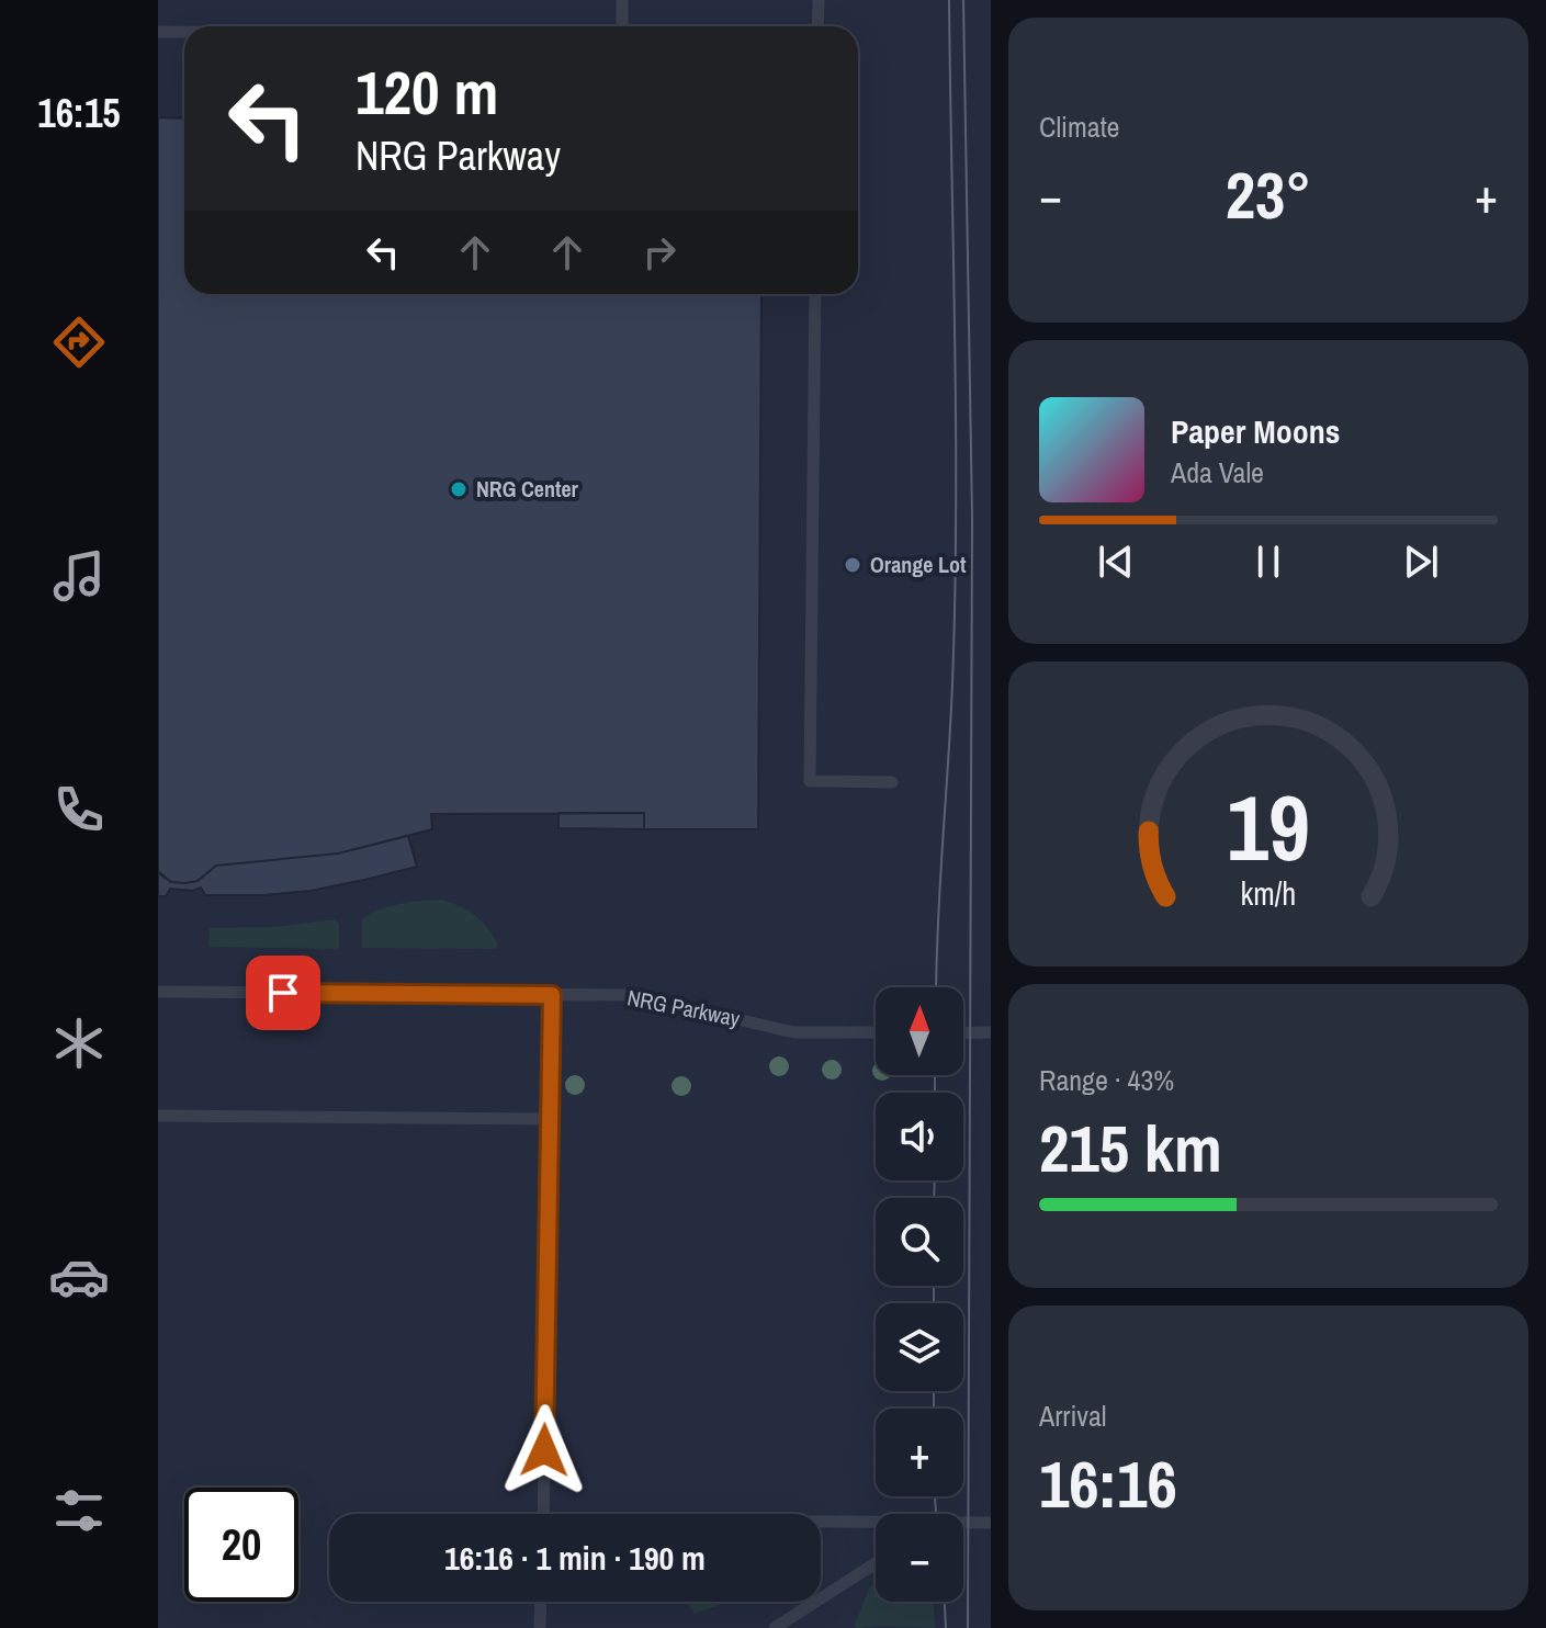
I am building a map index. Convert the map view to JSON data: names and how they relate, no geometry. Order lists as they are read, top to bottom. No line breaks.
{"streets":{"lane":["NRG Parkway"]},"places":["NRG Center","Orange Lot"],"north":"top","page":{"tabs":"16:15","tile":["Climate",["Range · 43%","215 km"],["Arrival","16:16"]],"turn":["120 m","NRG Parkway"],"heat":["−","23°","+"],"song":["Paper Moons","Ada Vale"],"map_buttons":["+","−"],"limit":"20","trip":"16:16 · 1 min · 190 m","gauge":["19","km/h"]}}
